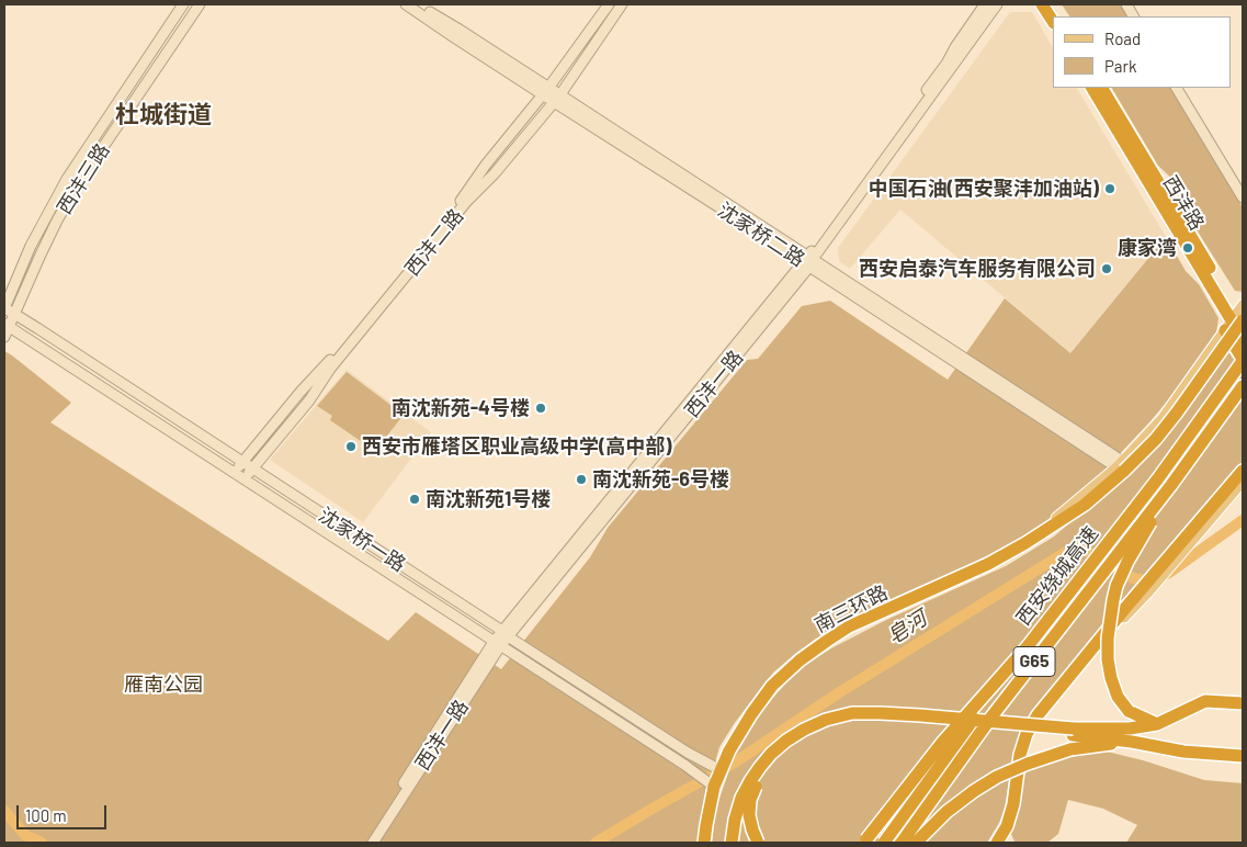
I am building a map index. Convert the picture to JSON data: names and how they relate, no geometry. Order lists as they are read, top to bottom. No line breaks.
{"streets":{"highway":["西沣路","西安绕城高速","南三环路","G65"],"main road":["西沣三路","沈家桥二路","西沣二路","西沣一路","沈家桥一路"]},"crossings":[["西沣三路","沈家桥一路"],["西沣路","南三环路"],["沈家桥二路","西沣二路"],["沈家桥二路","西沣一路"],["沈家桥二路","南三环路"],["西沣二路","沈家桥一路"],["西沣一路","沈家桥一路"],["沈家桥一路","南三环路"]],"districts":["杜城街道"],"water":["皂河"],"parks":["雁南公园"],"places":["中国石油(西安聚沣加油站)","康家湾","西安启泰汽车服务有限公司","南沈新苑-4号楼","西安市雁塔区职业高级中学(高中部)","南沈新苑-6号楼","南沈新苑1号楼"],"legend":["Road","Park"],"scale_bar":"100 m"}
